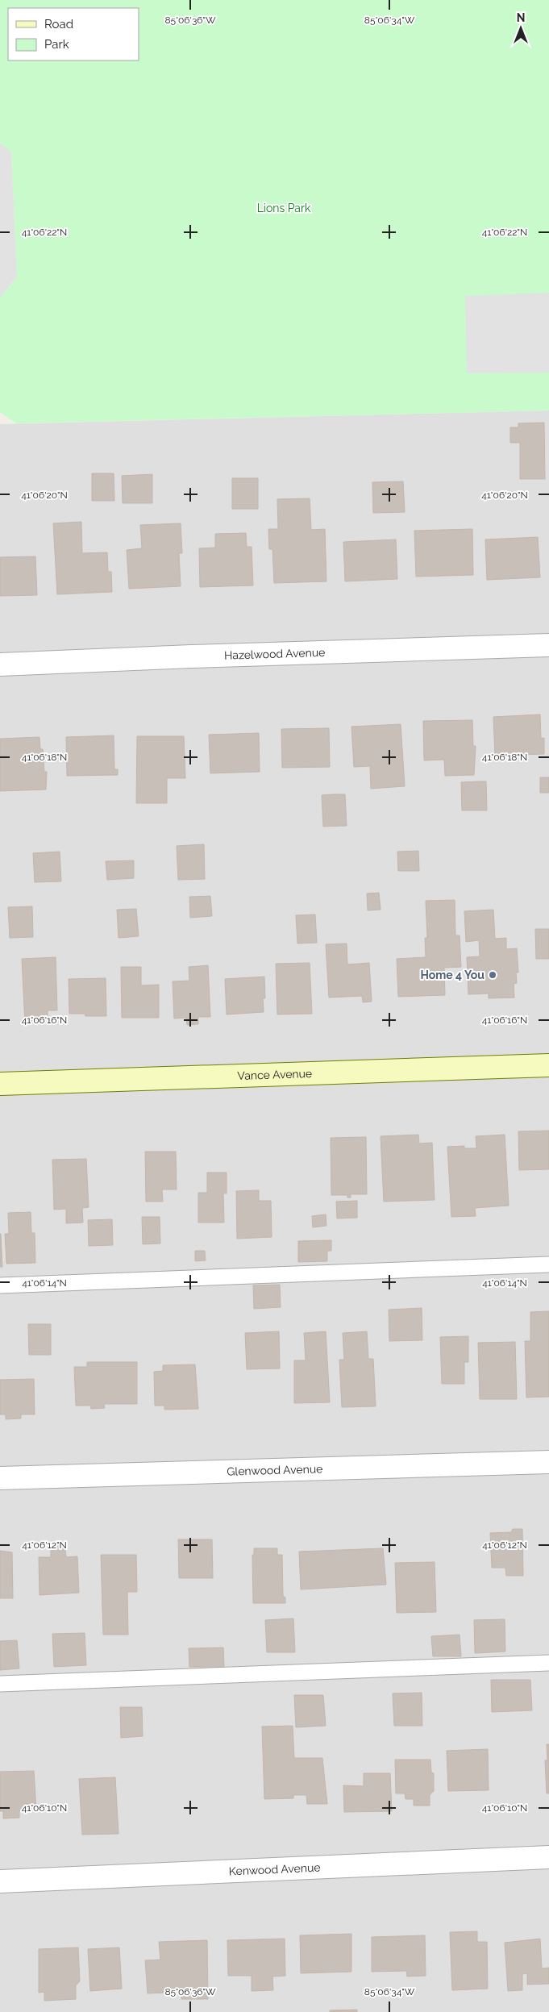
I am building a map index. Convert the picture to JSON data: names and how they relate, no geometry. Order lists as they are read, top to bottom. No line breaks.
{"streets":{"street":["Hazelwood Avenue","Vance Avenue","Glenwood Avenue","Kenwood Avenue"]},"parks":["Lions Park"],"places":["Home 4 You"],"legend":["Road","Park"],"north":"top","coordinates":["85°06'36\"W","85°06'34\"W","41°06'22\"N","41°06'20\"N","41°06'18\"N","41°06'16\"N","41°06'14\"N","41°06'12\"N","41°06'10\"N"]}
